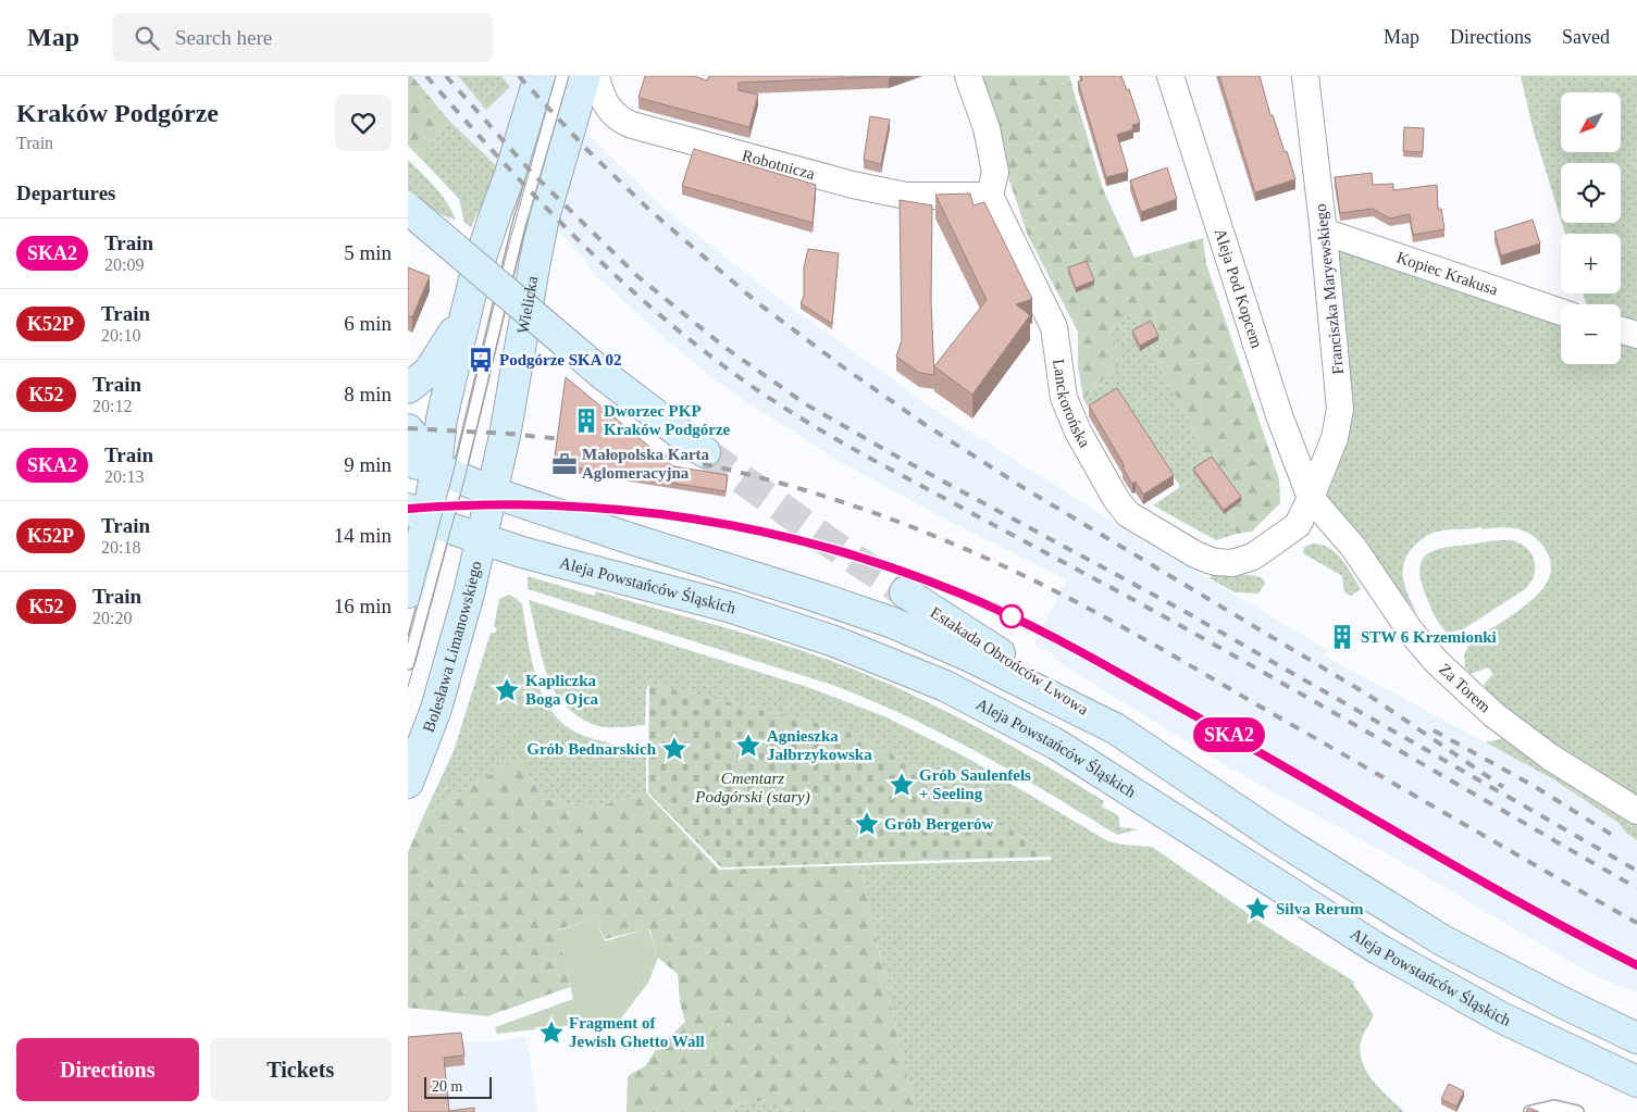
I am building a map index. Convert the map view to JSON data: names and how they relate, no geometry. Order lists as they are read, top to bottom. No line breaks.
{"streets":{"main road":["Wielicka","Aleja Powstańców Śląskich","Bolesława Limanowskiego","Estakada Obrońców Lwowa"],"street":["Robotnicza","Kopiec Krakusa","Aleja Pod Kopcem","Franciszka Maryewskiego","Lanckorońska","Za Torem"]},"crossings":[["Robotnicza","Lanckorońska"],["Kopiec Krakusa","Franciszka Maryewskiego"],["Aleja Pod Kopcem","Franciszka Maryewskiego"],["Aleja Pod Kopcem","Lanckorońska"],["Aleja Pod Kopcem","Za Torem"],["Franciszka Maryewskiego","Lanckorońska"],["Franciszka Maryewskiego","Za Torem"],["Wielicka","Aleja Powstańców Śląskich"],["Wielicka","Bolesława Limanowskiego"],["Lanckorońska","Za Torem"],["Aleja Powstańców Śląskich","Bolesława Limanowskiego"]],"parks":["Cmentarz Podgórski (stary)"],"places":{"bus stop":["Podgórze SKA 02"],"building":["Dworzec PKP Kraków Podgórze","STW 6 Krzemionki"],"office":["Małopolska Karta Aglomeracyjna"],"place":["Kapliczka Boga Ojca","Agnieszka Jałbrzykowska","Grób Bednarskich","Grób Saulenfels + Seeling","Grób Bergerów","Silva Rerum","Fragment of Jewish Ghetto Wall"]},"scale_bar":"20 m","north":"bottom left","page":{"header":"Map","search":"Search here","nav":["Map","Directions","Saved"],"heading":[["Kraków Podgórze","Train"],"Departures"],"on_map":"SKA2","map_buttons":["+","−"],"list":[{"mark":"SKA2","name":"Train","note":"20:09","value":"5 min"},{"mark":"K52P","name":"Train","note":"20:10","value":"6 min"},{"mark":"K52","name":"Train","note":"20:12","value":"8 min"},{"mark":"SKA2","name":"Train","note":"20:13","value":"9 min"},{"mark":"K52P","name":"Train","note":"20:18","value":"14 min"},{"mark":"K52","name":"Train","note":"20:20","value":"16 min"}],"buttons":["Directions","Tickets"],"scale":"20 m"}}
